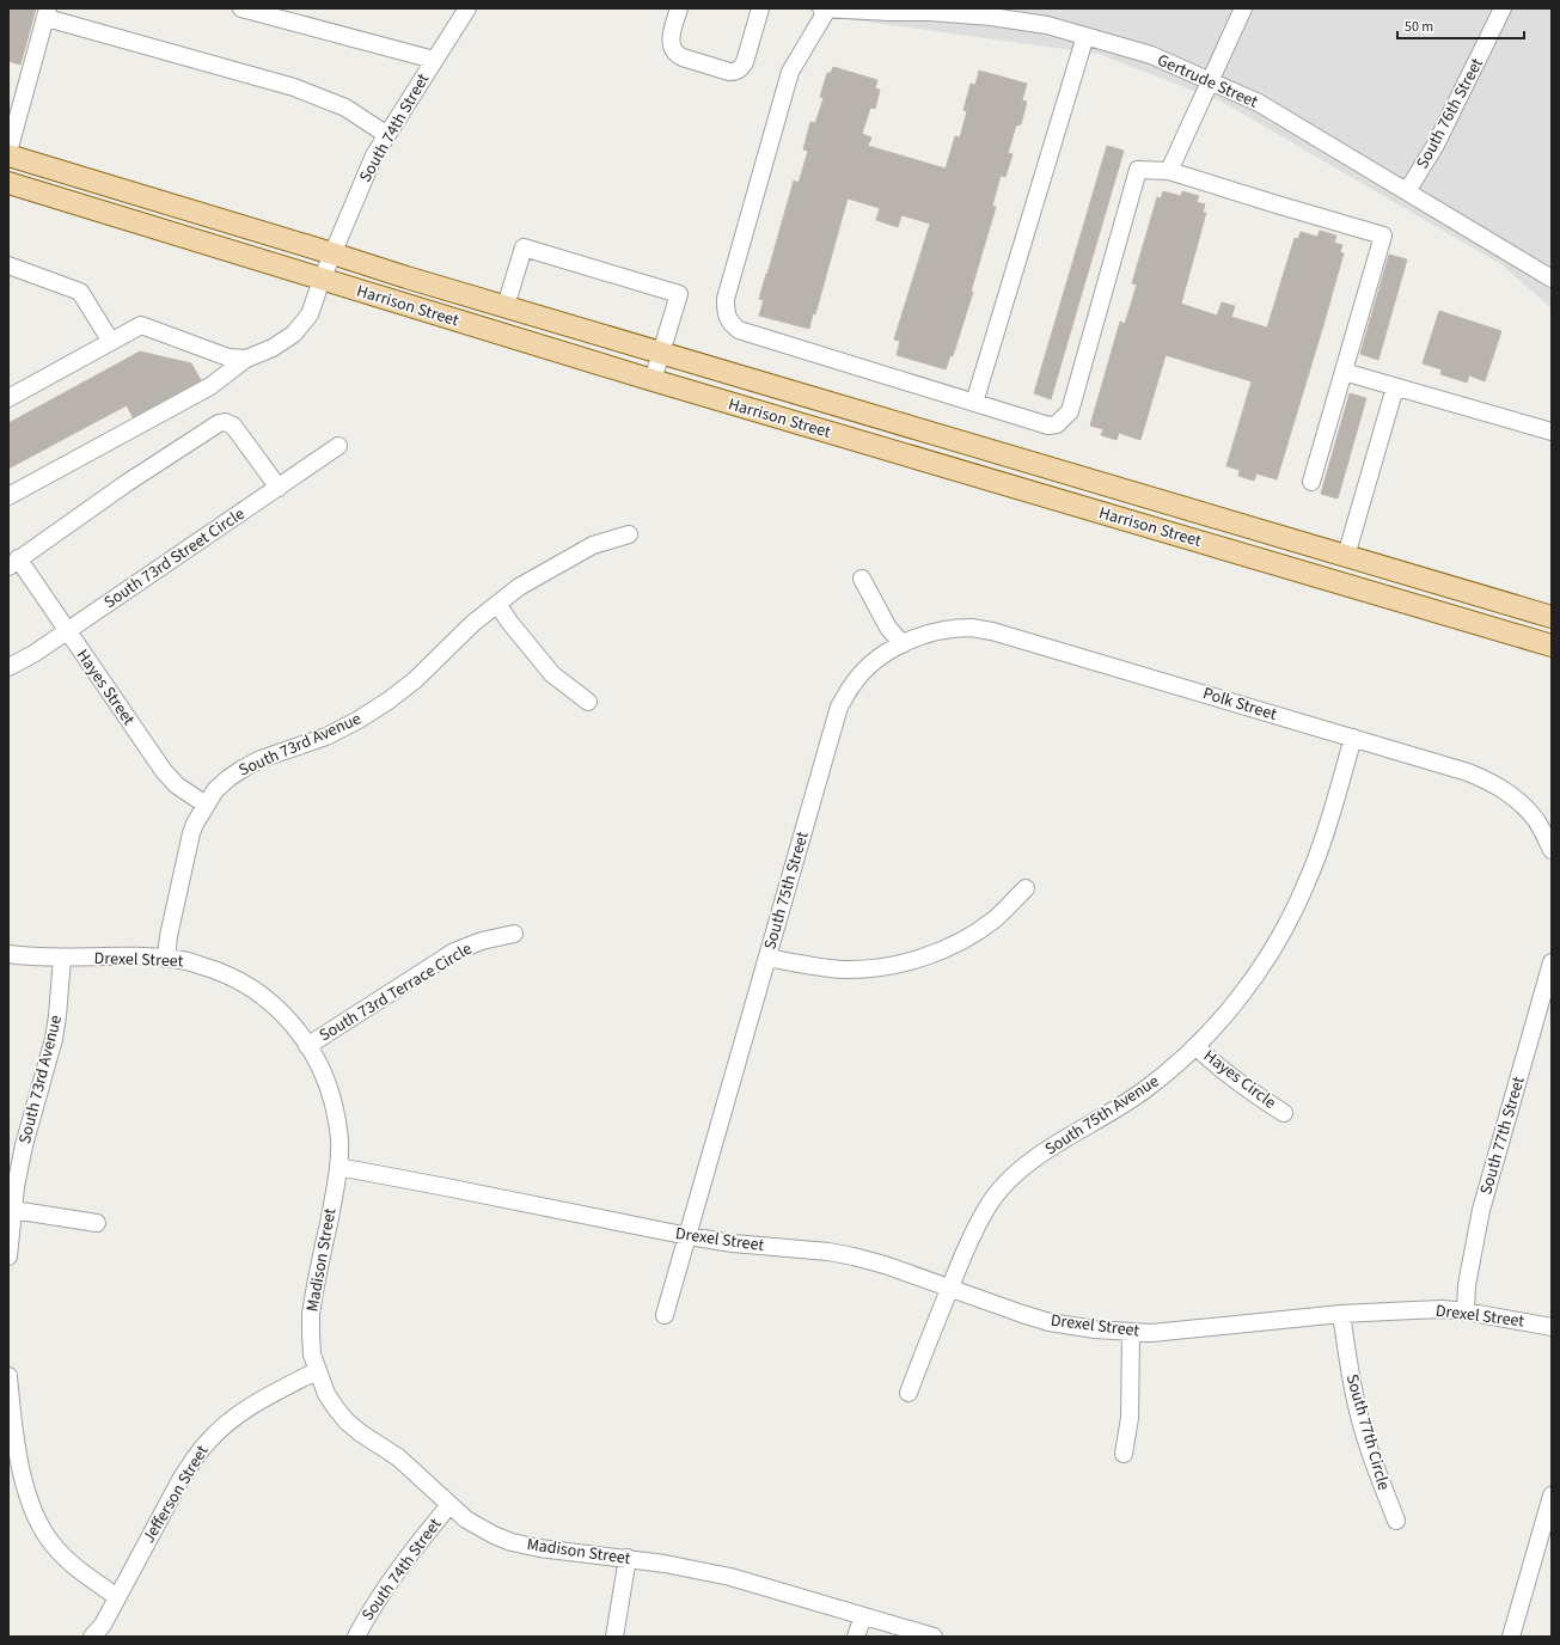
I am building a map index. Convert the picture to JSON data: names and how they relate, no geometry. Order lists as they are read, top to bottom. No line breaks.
{"streets":{"main road":["Harrison Street"],"street":["Gertrude Street","South 76th Street","South 74th Street","South 73rd Street Circle","Hayes Street","Polk Street","South 73rd Avenue","South 75th Street","Drexel Street","South 73rd Terrace Circle","Hayes Circle","South 75th Avenue","South 77th Street","Madison Street","South 77th Circle","Jefferson Street"]},"crossings":[["Gertrude Street","South 76th Street"],["South 74th Street","Harrison Street"],["South 74th Street","Madison Street"],["South 73rd Street Circle","Hayes Street"],["Hayes Street","South 73rd Avenue"],["Polk Street","South 75th Street"],["Polk Street","South 75th Avenue"],["South 73rd Avenue","Drexel Street"],["South 75th Street","Drexel Street"],["Drexel Street","South 73rd Terrace Circle"],["Drexel Street","South 75th Avenue"],["Drexel Street","South 77th Street"],["Drexel Street","Madison Street"],["Drexel Street","South 77th Circle"],["Hayes Circle","South 75th Avenue"],["Madison Street","Jefferson Street"]],"scale_bar":"50 m"}
